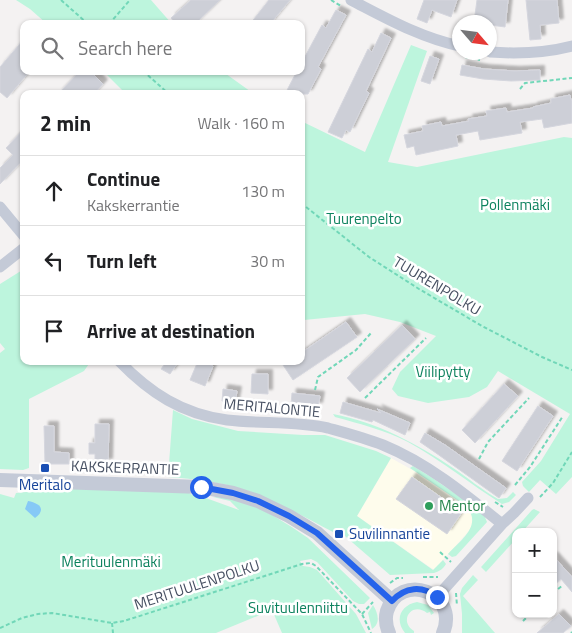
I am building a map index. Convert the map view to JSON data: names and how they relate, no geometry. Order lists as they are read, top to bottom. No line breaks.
{"streets":{"street":["MERITALONTIE","KAKSKERRANTIE"],"path":["TUURENPOLKU","MERITUULENPOLKU"]},"parks":["Pollenmäki","Tuurenpelto","Viilipytty","Merituulenmäki","Suvituulenniittu"],"places":{"transit":["Meritalo","Suvilinnantie"],"other":["Mentor"]},"north":"bottom right","page":{"search":"Search here","heading":["2 min","Walk · 160 m"],"list":[["Continue","Kakskerrantie","130 m"],["Turn left","30 m"],"Arrive at destination"],"map_buttons":["+","−"]}}
